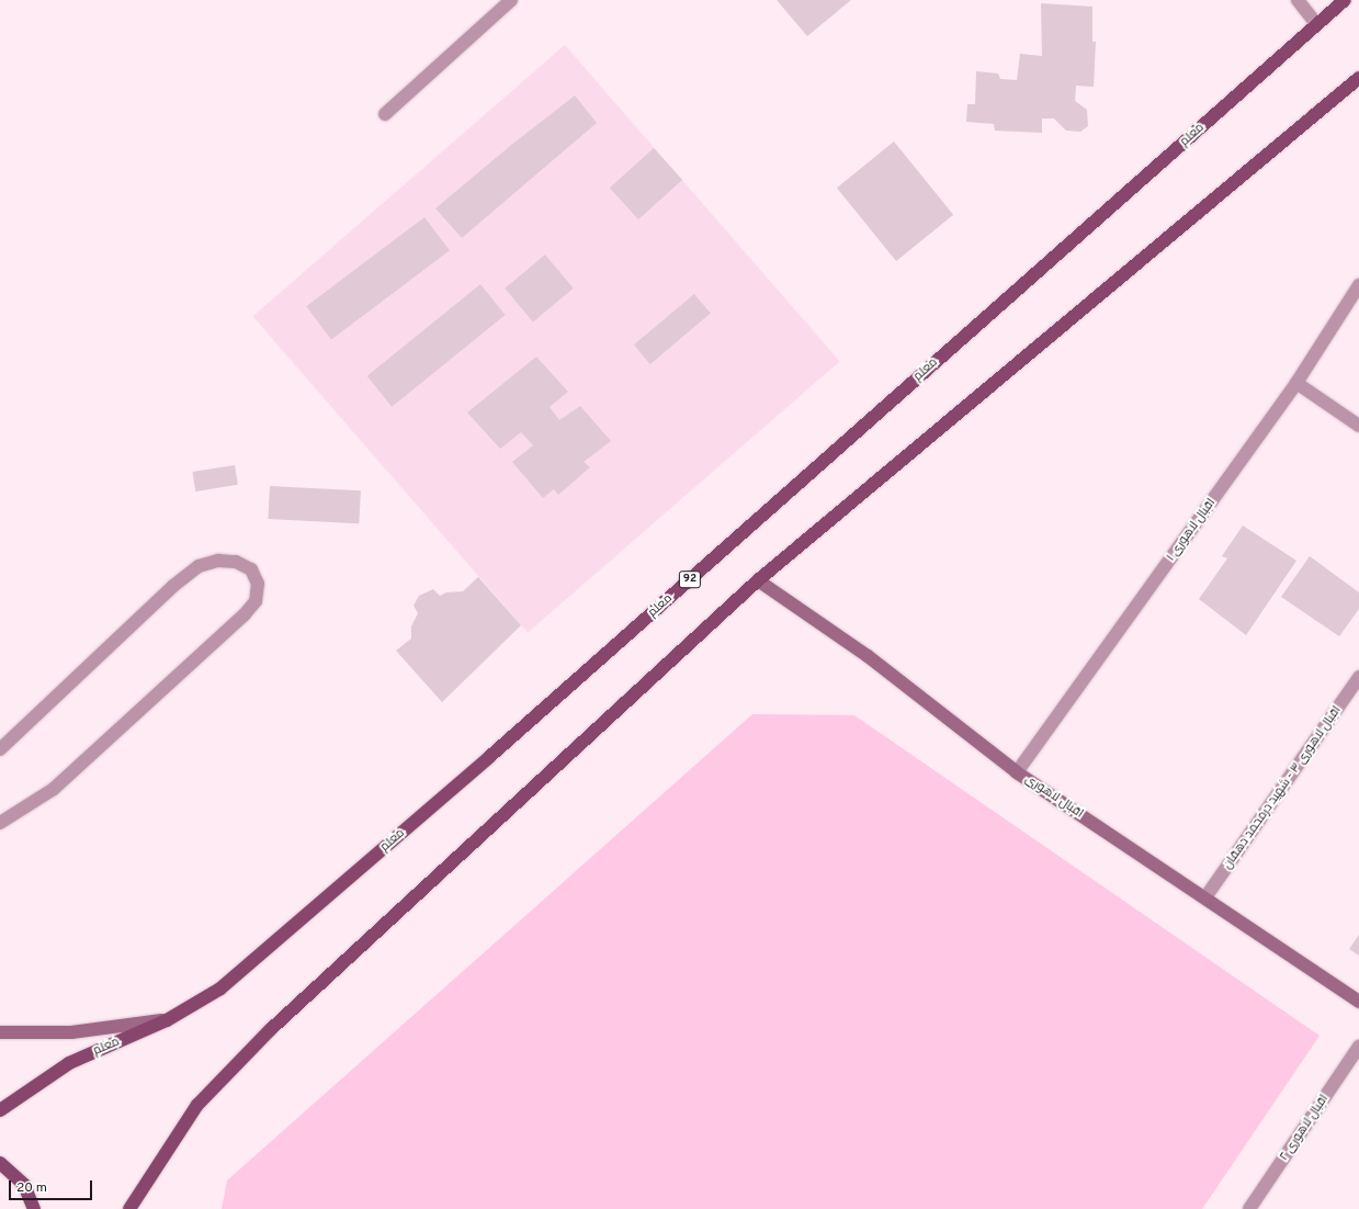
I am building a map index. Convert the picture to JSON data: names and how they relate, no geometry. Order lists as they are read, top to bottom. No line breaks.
{"streets":{"main road":["معلم","92"],"street":["اقبال لاهوری ۱","اقبال لاهوری ۳ - شهید درمحمد دهقان","اقبال لاهوری","اقبال لاهوری ۲"]},"crossings":[["اقبال لاهوری ۱","اقبال لاهوری"],["اقبال لاهوری ۳ - شهید درمحمد دهقان","اقبال لاهوری"]],"scale_bar":"20 m"}
